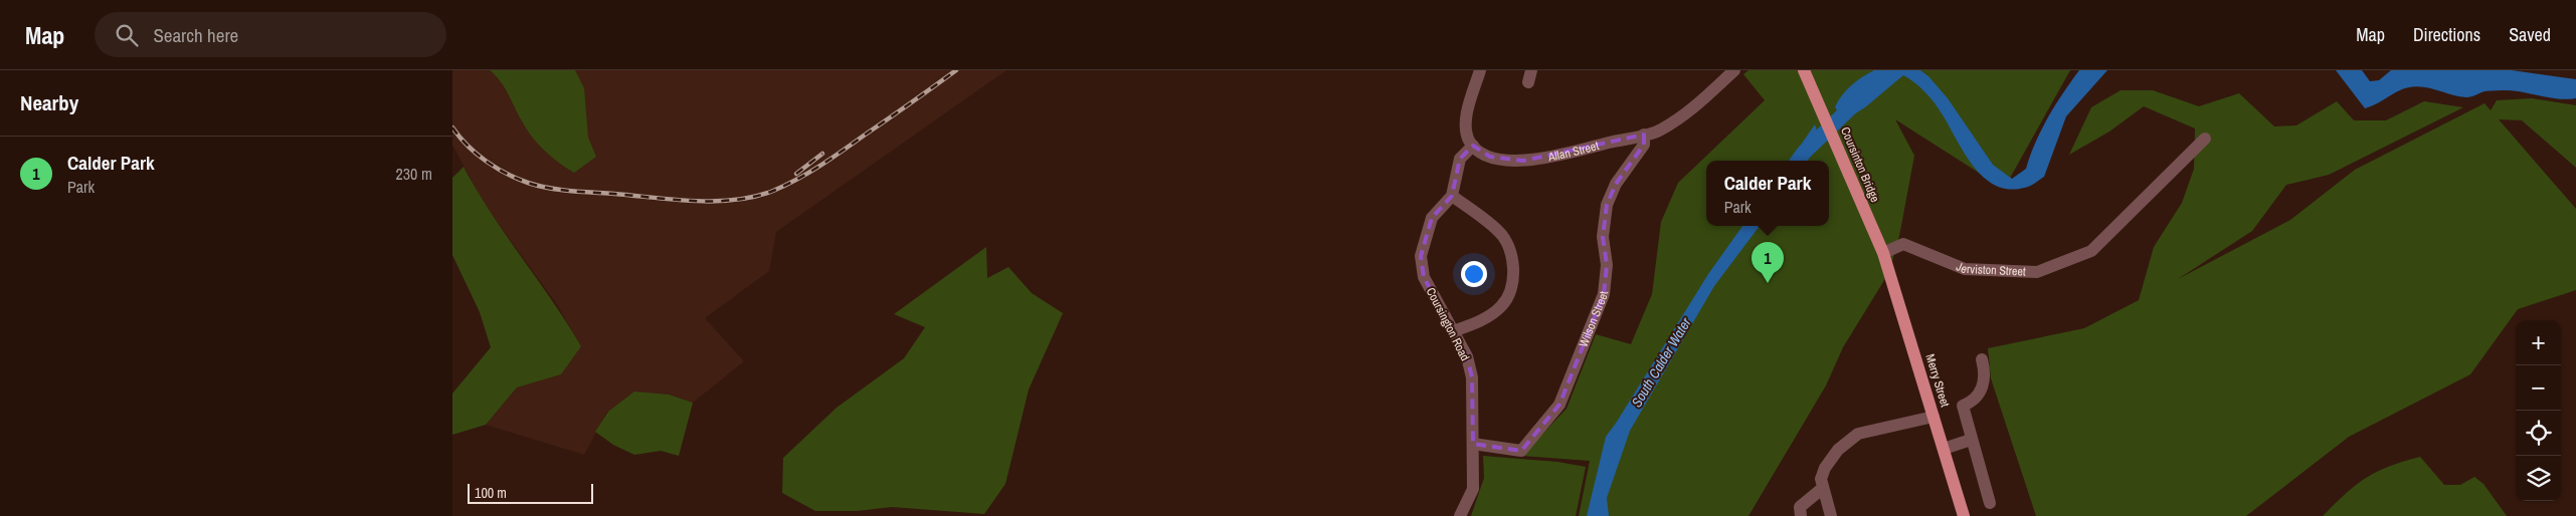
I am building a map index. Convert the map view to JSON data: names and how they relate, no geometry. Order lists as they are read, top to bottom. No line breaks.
{"streets":{"main road":["Coursinton Bridge","Merry Street"],"street":["Allan Street","Jerviston Street","Wilson Street","Coursington Road"]},"crossings":[["Allan Street","Wilson Street"],["Allan Street","Coursington Road"],["Coursinton Bridge","Jerviston Street"],["Coursinton Bridge","Merry Street"],["Jerviston Street","Merry Street"],["Wilson Street","Coursington Road"]],"water":["South Calder Water"],"scale_bar":"100 m","page":{"header":"Map","search":"Search here","nav":["Map","Directions","Saved"],"heading":"Nearby","list":[{"mark":"1","name":"Calder Park","note":"Park","value":"230 m"}],"popup":["Calder Park","Park"],"pins":"1","map_buttons":["+","−"],"scale":"100 m"}}
